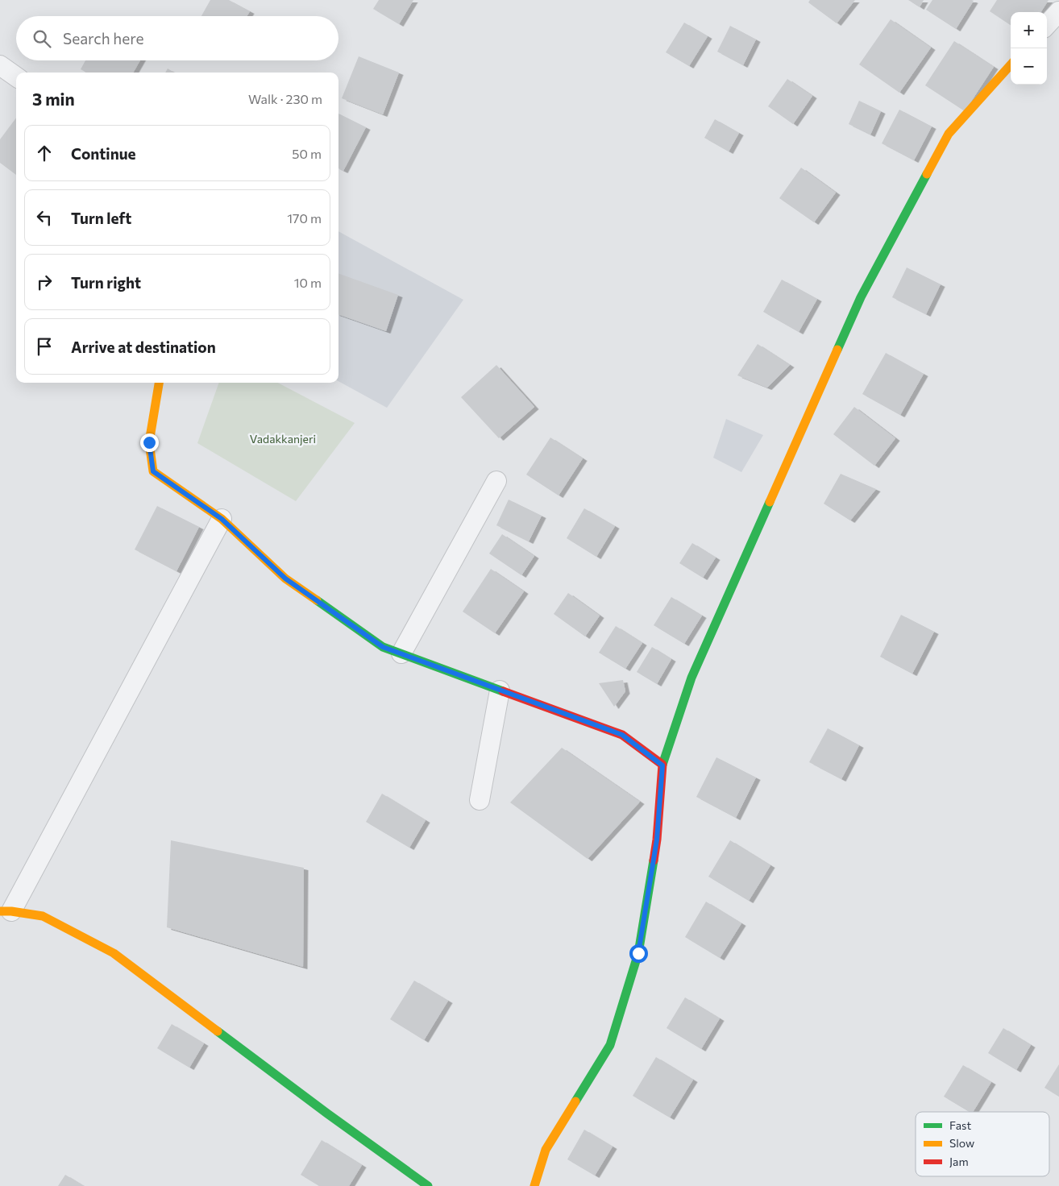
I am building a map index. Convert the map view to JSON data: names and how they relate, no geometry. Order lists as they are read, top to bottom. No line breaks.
{"parks":["Vadakkanjeri"],"legend":["Fast","Slow","Jam"],"page":{"map_buttons":["+","−"],"search":"Search here","heading":["3 min","Walk · 230 m"],"list":[["Continue","50 m"],["Turn left","170 m"],["Turn right","10 m"],"Arrive at destination"]}}
